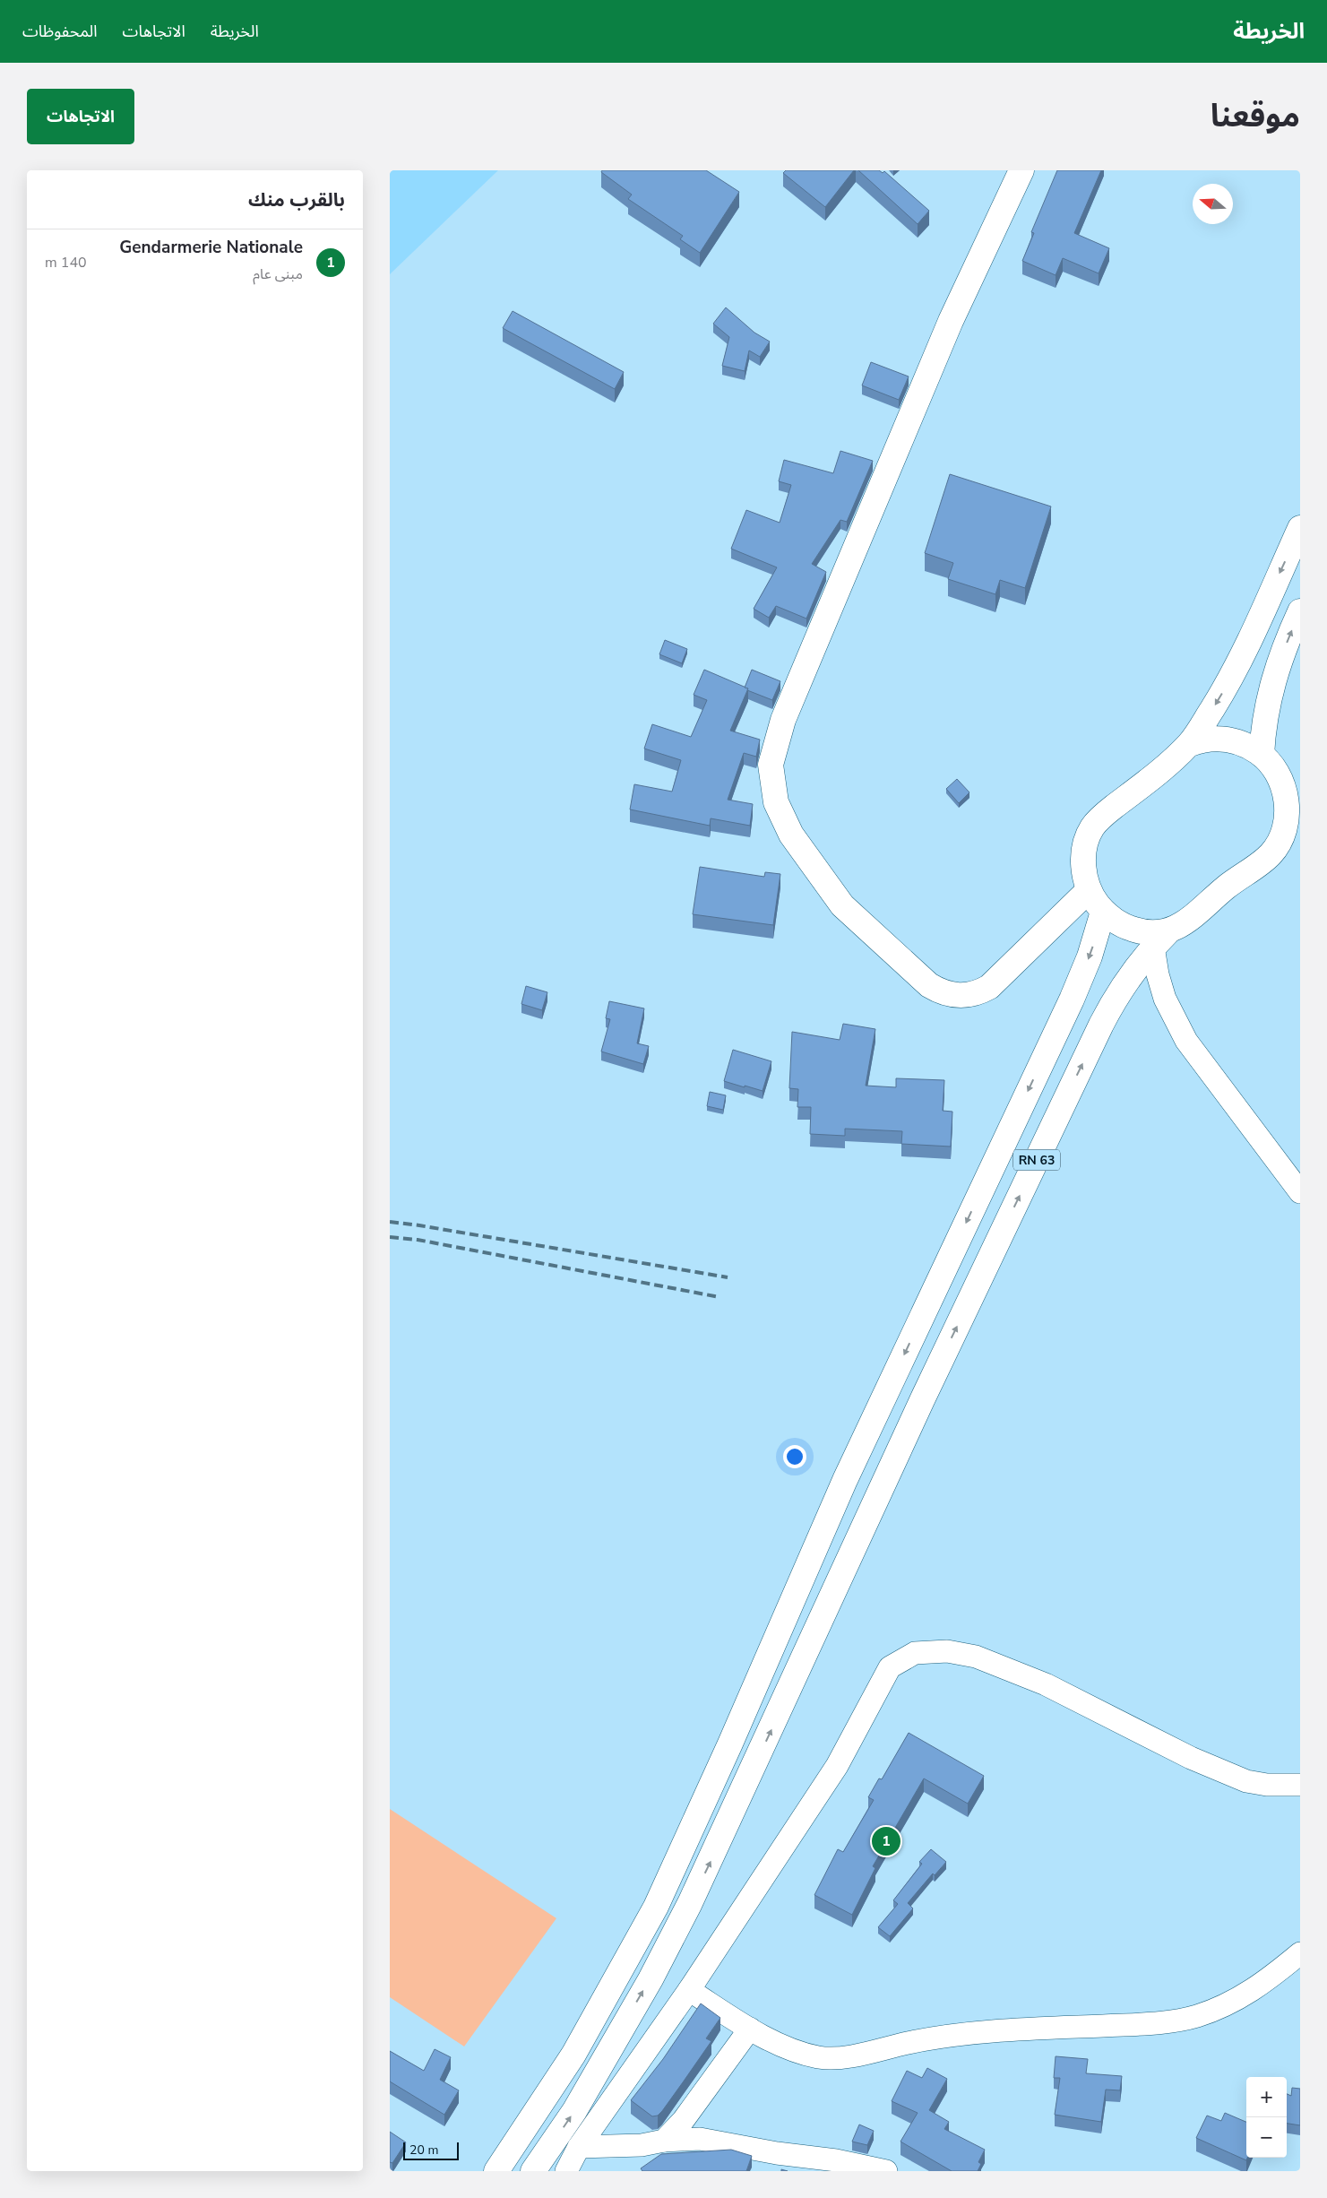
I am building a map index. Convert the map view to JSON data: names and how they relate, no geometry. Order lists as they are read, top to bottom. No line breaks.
{"streets":{"main road":["RN 63"]},"scale_bar":"20 m","north":"left","page":{"header":"الخريطة","nav":["الخريطة","الاتجاهات","المحفوظات"],"title":"موقعنا","buttons":"الاتجاهات","heading":"بالقرب منك","list":[{"mark":"1","name":"Gendarmerie Nationale","note":"مبنى عام","value":"140 m"}],"pins":"1","map_buttons":["+","−"],"scale":"20 m"}}
